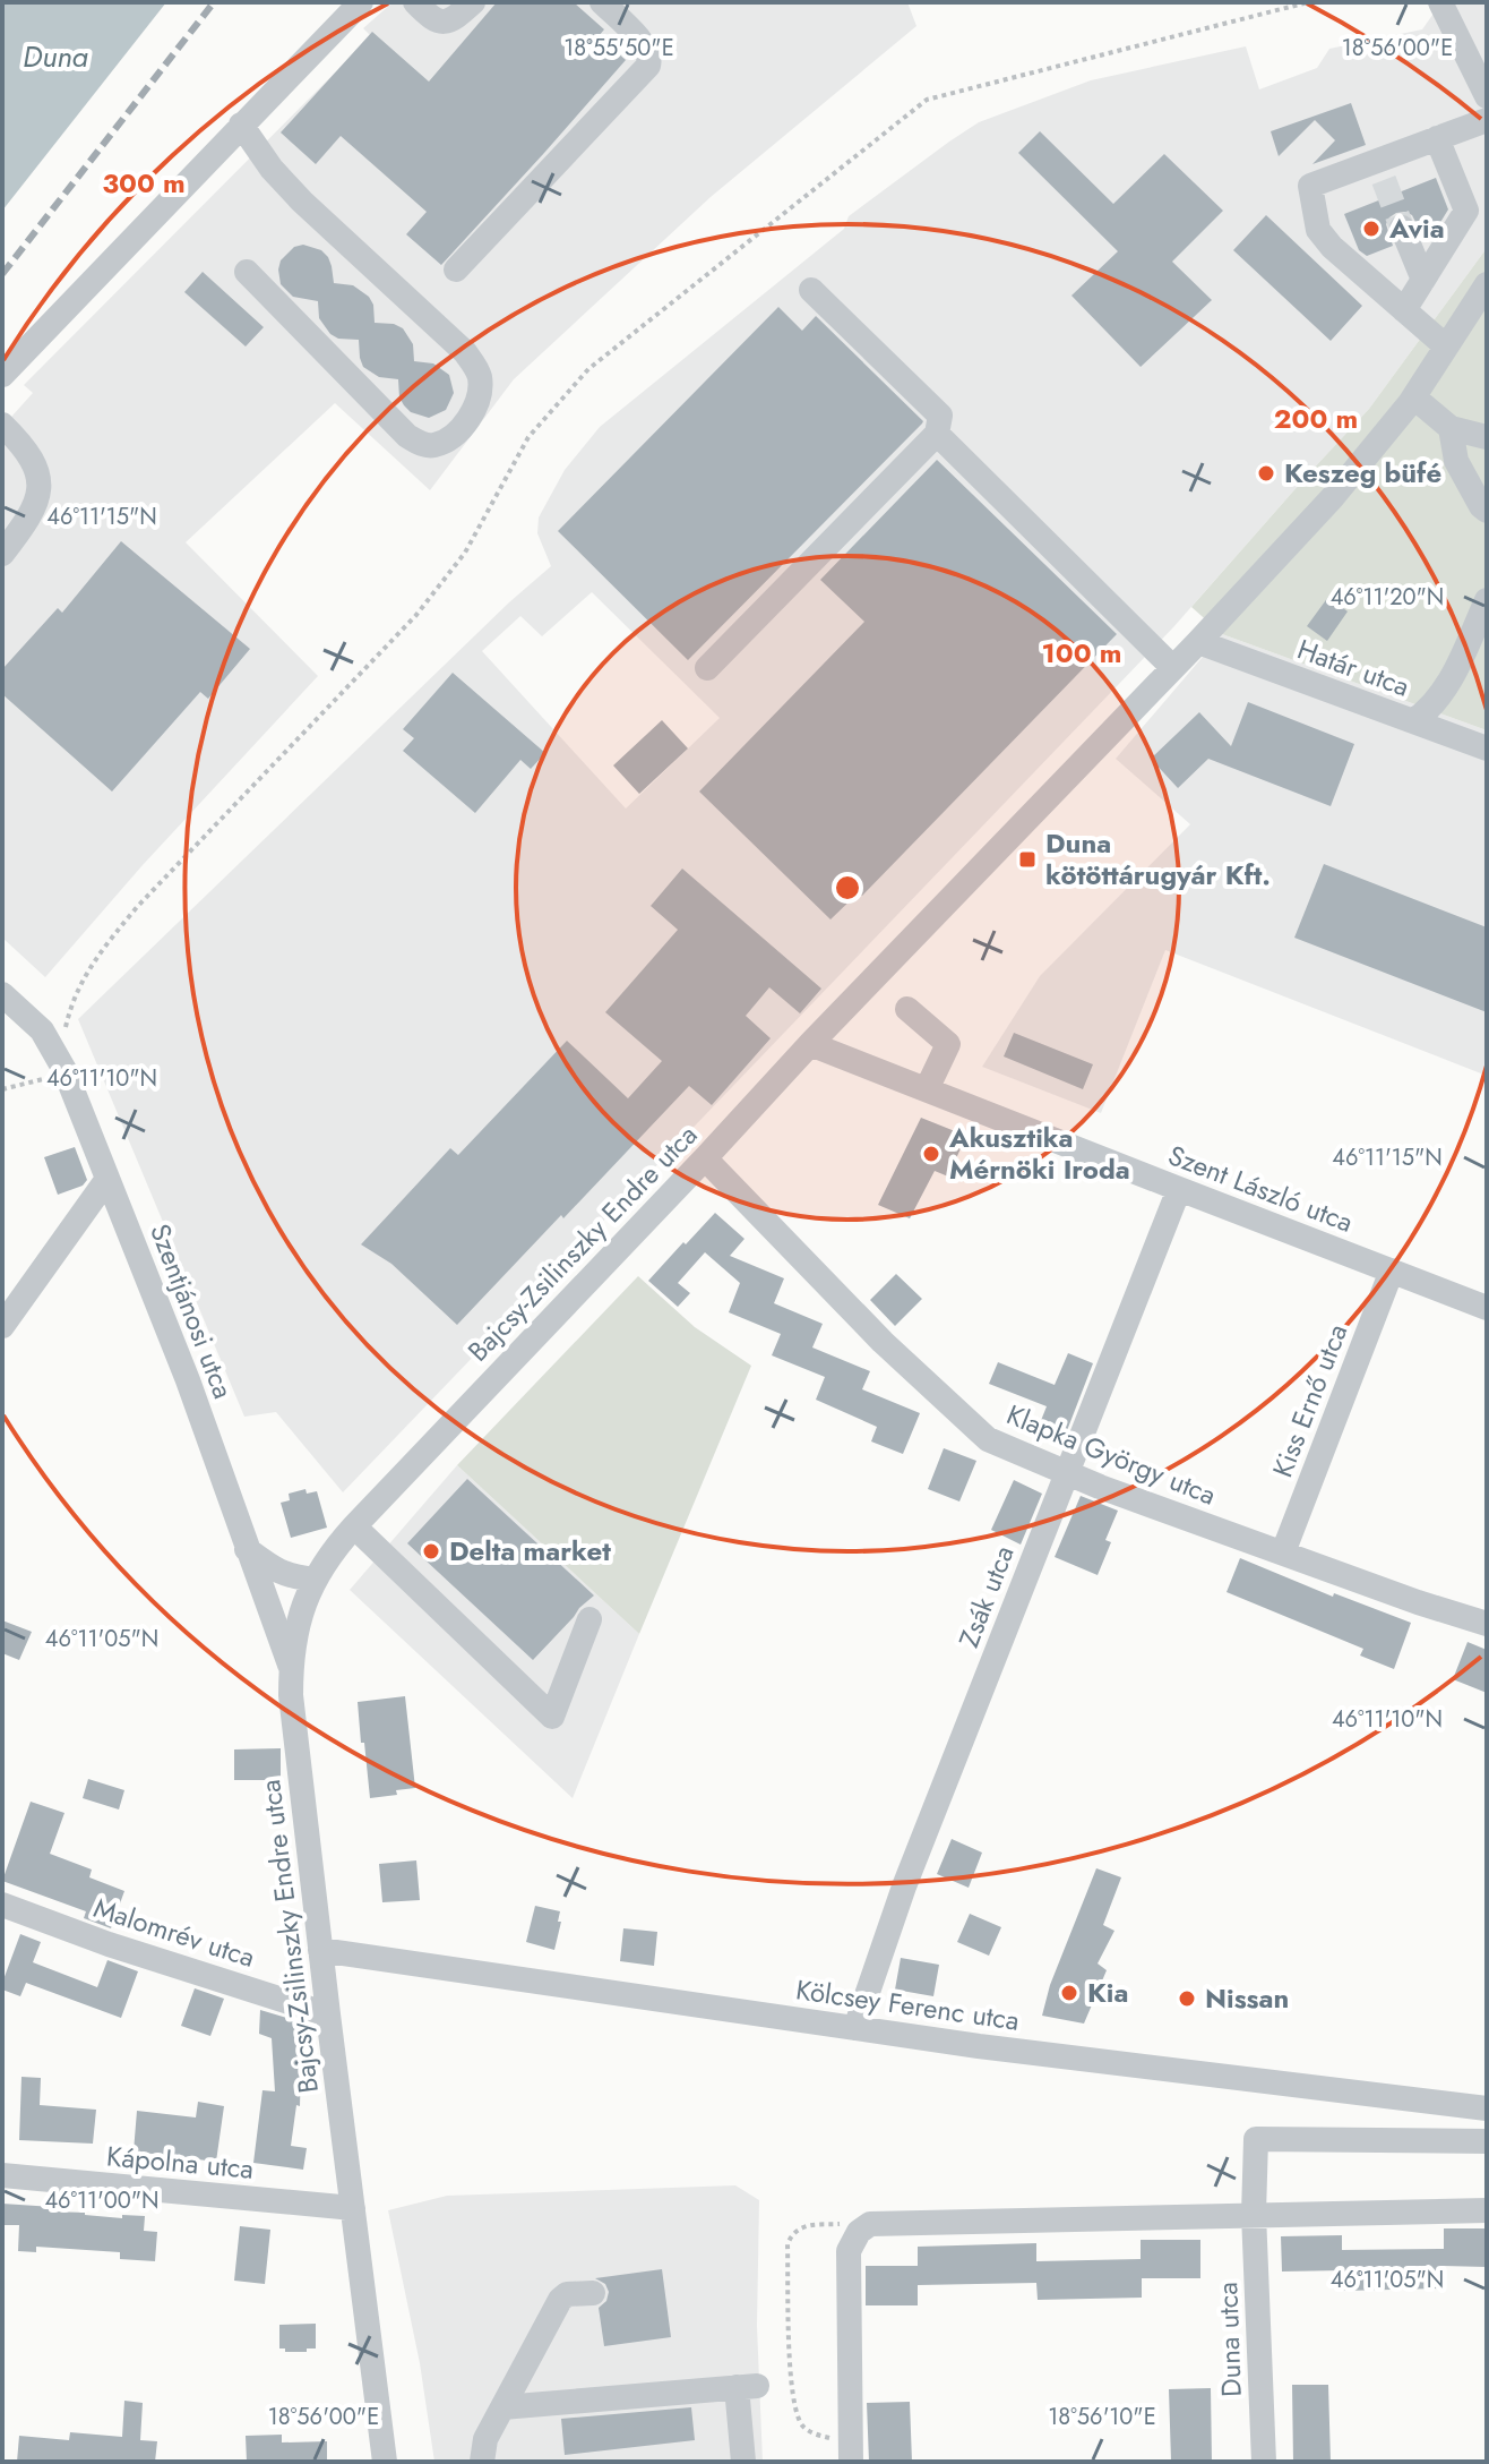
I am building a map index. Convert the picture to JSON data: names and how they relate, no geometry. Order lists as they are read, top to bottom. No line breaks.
{"streets":{"street":["Határ utca","Szent László utca","Bajcsy-Zsilinszky Endre utca","Szentjánosi utca","Kiss Ernő utca","Klapka György utca","Zsák utca","Malomrév utca","Kölcsey Ferenc utca","Kápolna utca","Duna utca"]},"crossings":[["Határ utca","Bajcsy-Zsilinszky Endre utca"],["Szent László utca","Bajcsy-Zsilinszky Endre utca"],["Szent László utca","Kiss Ernő utca"],["Szent László utca","Zsák utca"],["Bajcsy-Zsilinszky Endre utca","Szentjánosi utca"],["Bajcsy-Zsilinszky Endre utca","Klapka György utca"],["Bajcsy-Zsilinszky Endre utca","Malomrév utca"],["Bajcsy-Zsilinszky Endre utca","Kölcsey Ferenc utca"],["Bajcsy-Zsilinszky Endre utca","Kápolna utca"],["Kiss Ernő utca","Klapka György utca"],["Klapka György utca","Zsák utca"],["Zsák utca","Kölcsey Ferenc utca"]],"water":["Duna"],"places":{"other":["Avia","Keszeg büfé","Akusztika Mérnöki Iroda","Delta market","Kia","Nissan"],"transit":["Duna kötöttárugyár Kft."]},"coordinates":["18°55'50\"E","18°56'00\"E","46°11'15\"N","46°11'20\"N","46°11'10\"N","46°11'05\"N","46°11'00\"N","18°56'10\"E"],"rings":["300 m","200 m","100 m"]}
